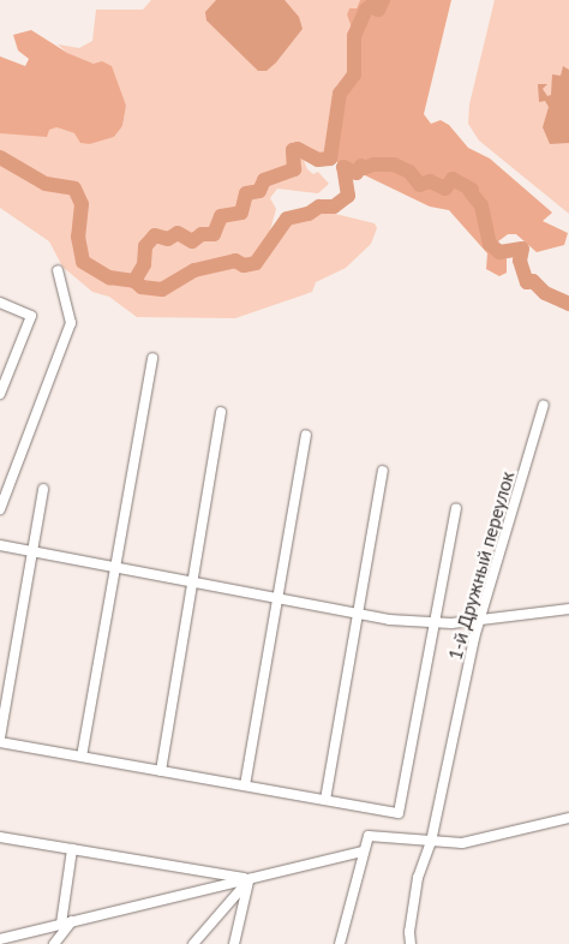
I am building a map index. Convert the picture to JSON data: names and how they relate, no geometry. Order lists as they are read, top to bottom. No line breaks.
{"streets":{"street":["1-й Дружный переулок"]}}
